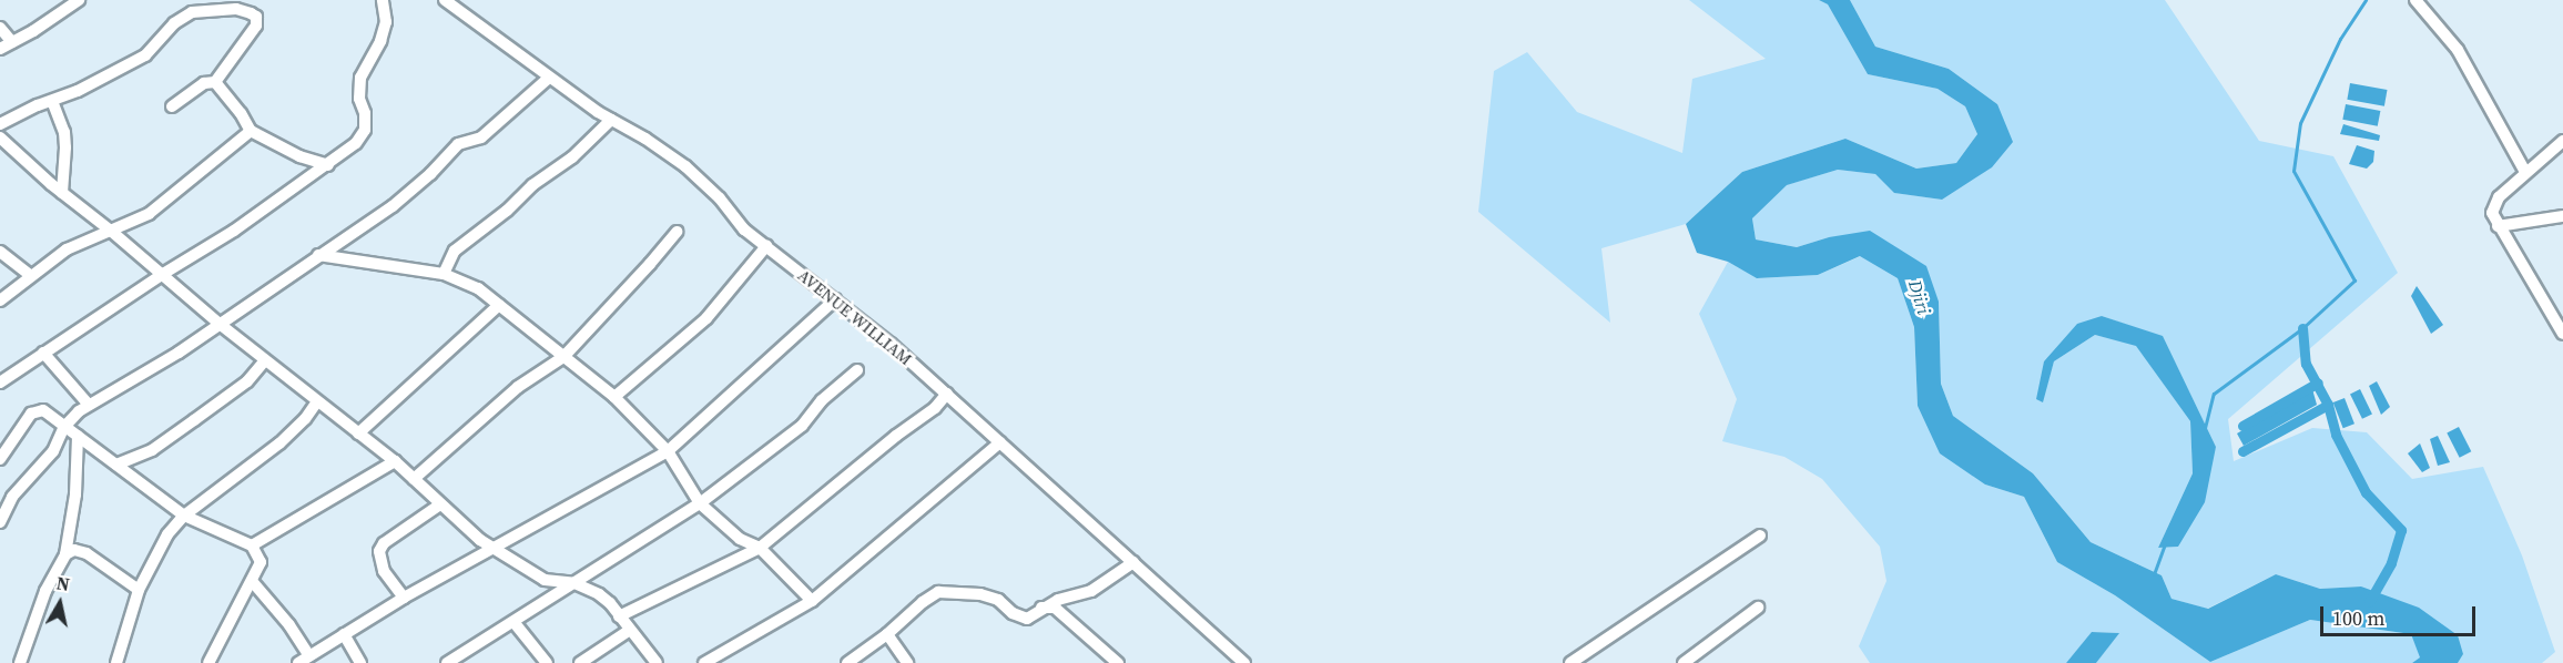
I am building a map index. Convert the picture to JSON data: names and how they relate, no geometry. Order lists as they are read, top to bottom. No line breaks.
{"streets":{"street":["AVENUE WILLIAM"]},"water":["Djiri"],"scale_bar":"100 m","north":"top"}
